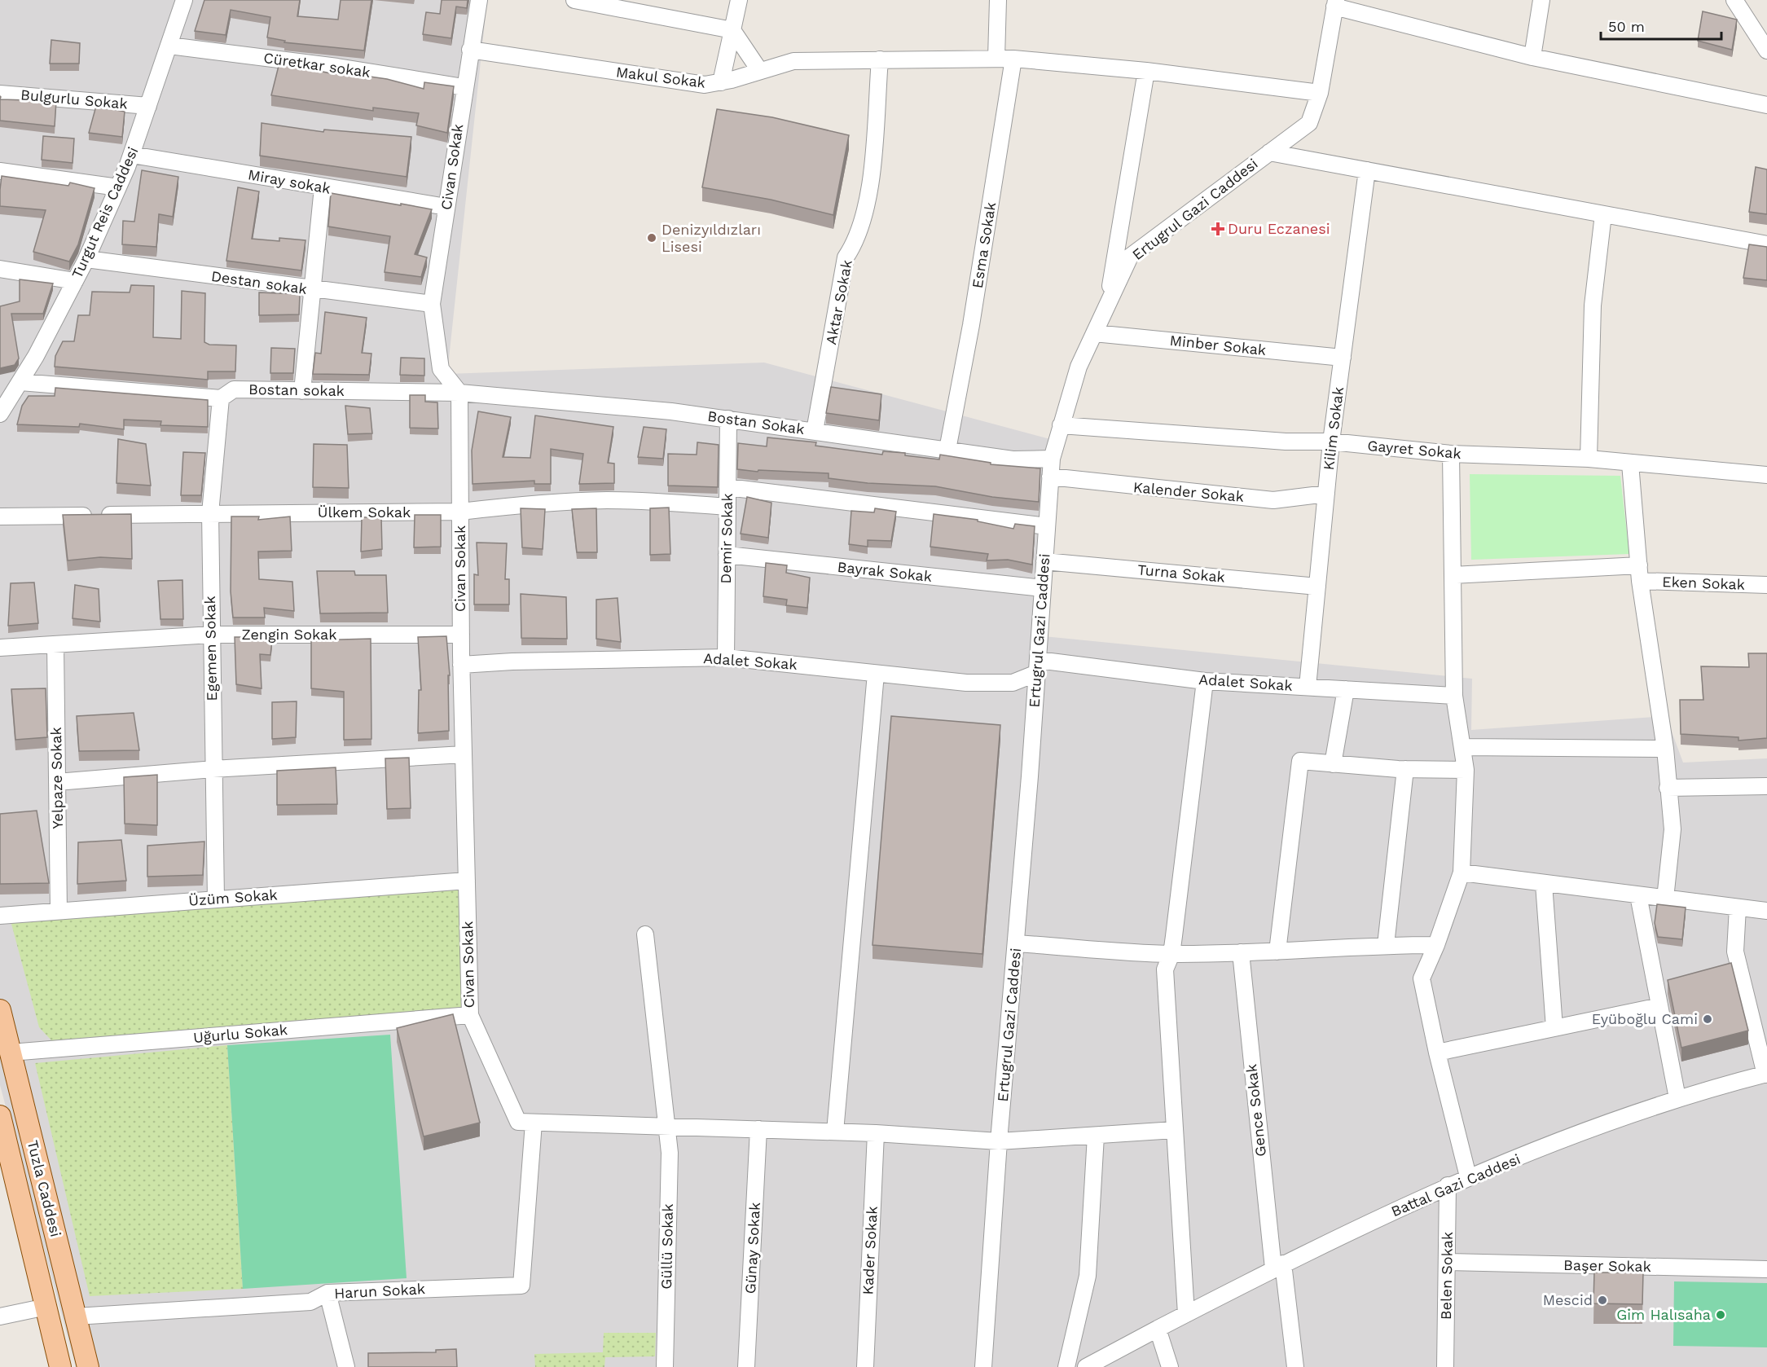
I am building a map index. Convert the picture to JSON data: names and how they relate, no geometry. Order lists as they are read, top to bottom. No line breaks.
{"streets":{"main road":["Tuzla Caddesi"],"street":["Cüretkar sokak","Makul Sokak","Bulgurlu Sokak","Civan Sokak","Miray sokak","Ertugrul Gazi Caddesi","Turgut Reis Caddesi","Esma Sokak","Destan sokak","Aktar Sokak","Minber Sokak","Bostan sokak","Bostan Sokak","Kilim Sokak","Gayret Sokak","Kalender Sokak","Ülkem Sokak","Demir Sokak","Bayrak Sokak","Turna Sokak","Eken Sokak","Zengin Sokak","Egemen Sokak","Adalet Sokak","Yelpaze Sokak","Üzüm Sokak","Uğurlu Sokak","Gence Sokak","Battal Gazi Caddesi","Güllü Sokak","Günay Sokak","Kader Sokak","Başer Sokak","Belen Sokak","Harun Sokak"]},"crossings":[["Cüretkar sokak","Civan Sokak"],["Cüretkar sokak","Turgut Reis Caddesi"],["Makul Sokak","Civan Sokak"],["Makul Sokak","Aktar Sokak"],["Bulgurlu Sokak","Turgut Reis Caddesi"],["Civan Sokak","Miray sokak"],["Civan Sokak","Destan sokak"],["Civan Sokak","Bostan sokak"],["Civan Sokak","Bostan Sokak"],["Civan Sokak","Ülkem Sokak"],["Civan Sokak","Zengin Sokak"],["Civan Sokak","Adalet Sokak"],["Civan Sokak","Üzüm Sokak"],["Civan Sokak","Uğurlu Sokak"],["Civan Sokak","Harun Sokak"],["Miray sokak","Turgut Reis Caddesi"],["Ertugrul Gazi Caddesi","Minber Sokak"],["Ertugrul Gazi Caddesi","Bostan Sokak"],["Ertugrul Gazi Caddesi","Gayret Sokak"],["Ertugrul Gazi Caddesi","Kalender Sokak"],["Ertugrul Gazi Caddesi","Bayrak Sokak"],["Ertugrul Gazi Caddesi","Turna Sokak"],["Ertugrul Gazi Caddesi","Adalet Sokak"],["Turgut Reis Caddesi","Destan sokak"],["Turgut Reis Caddesi","Bostan sokak"],["Esma Sokak","Bostan Sokak"],["Aktar Sokak","Bostan Sokak"],["Minber Sokak","Kilim Sokak"],["Bostan sokak","Bostan Sokak"],["Bostan sokak","Egemen Sokak"],["Bostan Sokak","Demir Sokak"],["Kilim Sokak","Gayret Sokak"],["Kilim Sokak","Kalender Sokak"],["Kilim Sokak","Turna Sokak"],["Kilim Sokak","Adalet Sokak"],["Ülkem Sokak","Demir Sokak"],["Ülkem Sokak","Egemen Sokak"],["Demir Sokak","Bayrak Sokak"],["Demir Sokak","Adalet Sokak"],["Zengin Sokak","Egemen Sokak"],["Zengin Sokak","Yelpaze Sokak"],["Egemen Sokak","Üzüm Sokak"],["Yelpaze Sokak","Üzüm Sokak"],["Uğurlu Sokak","Tuzla Caddesi"],["Gence Sokak","Battal Gazi Caddesi"],["Battal Gazi Caddesi","Belen Sokak"],["Tuzla Caddesi","Harun Sokak"],["Başer Sokak","Belen Sokak"]],"places":{"health":["Duru Eczanesi"],"other":["Denizyıldızları Lisesi","Eyüboğlu Cami","Mescid","Gim Halısaha"]},"scale_bar":"50 m"}
